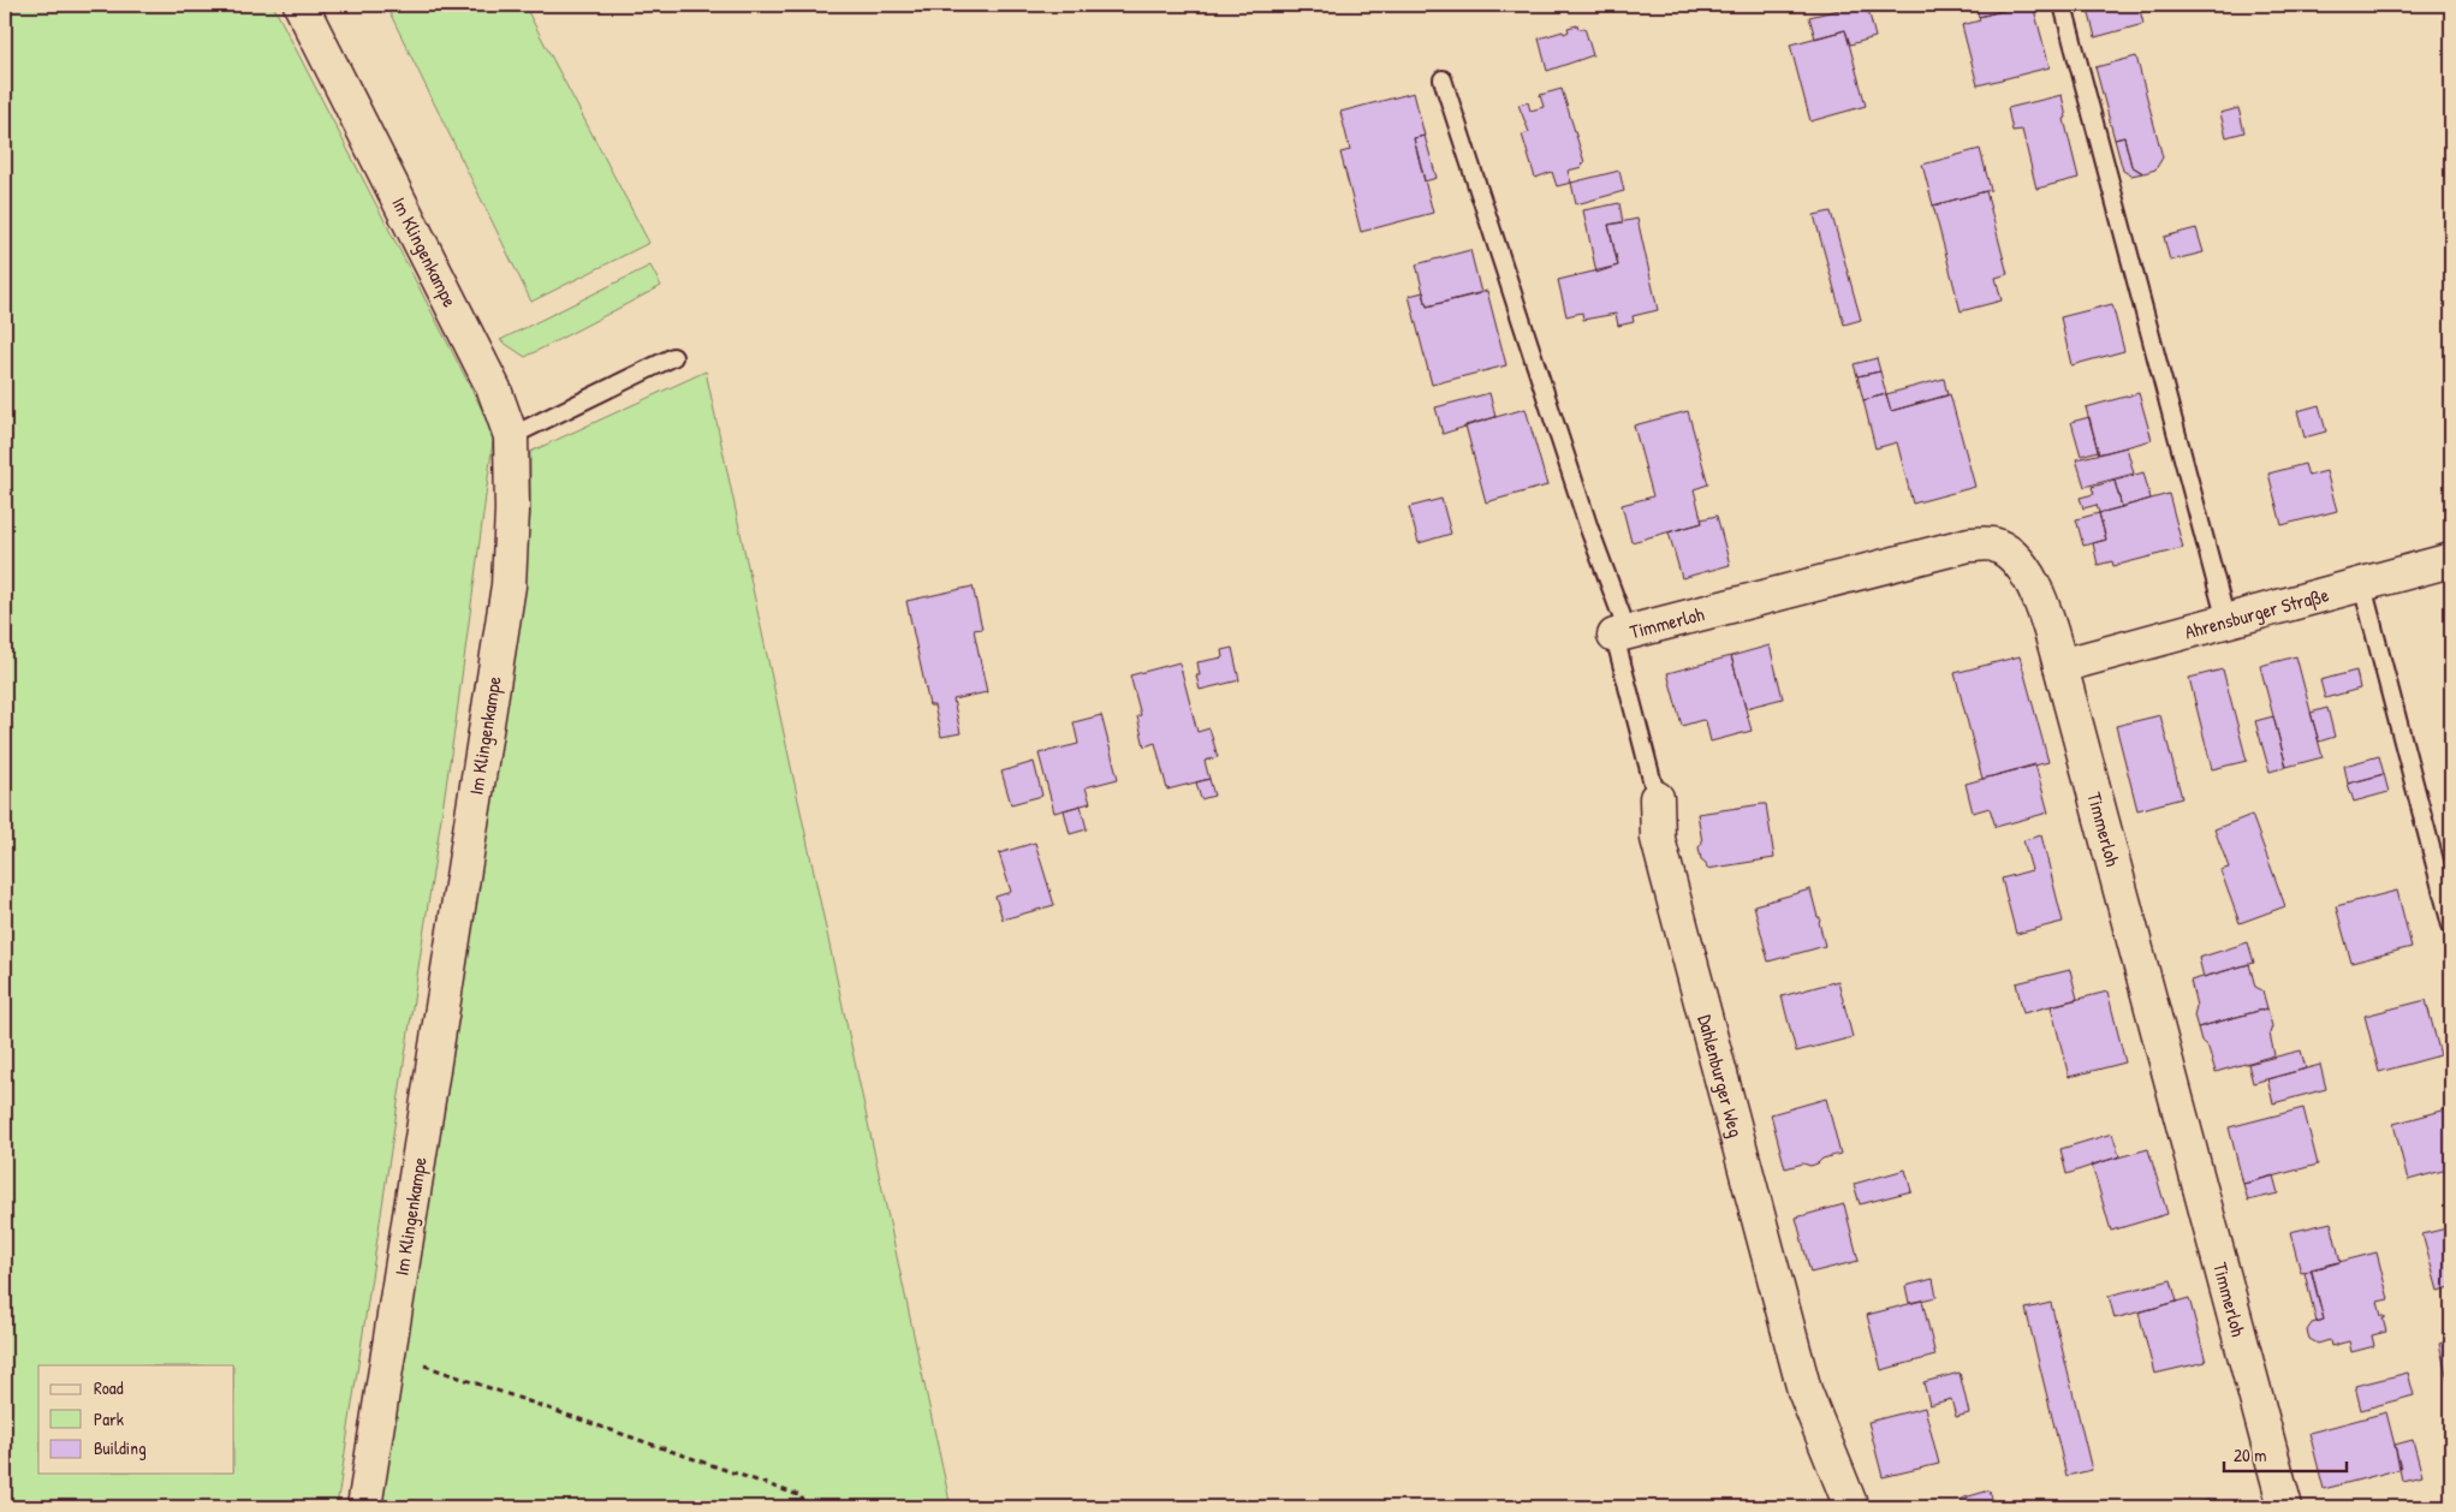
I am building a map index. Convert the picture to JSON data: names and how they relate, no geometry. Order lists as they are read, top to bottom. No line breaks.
{"streets":{"street":["Im Klingenkampe","Ahrensburger Straße","Timmerloh","Dahlenburger Weg"]},"crossings":[["Ahrensburger Straße","Timmerloh"],["Timmerloh","Dahlenburger Weg"]],"legend":["Road","Park","Building"],"scale_bar":"20 m"}
